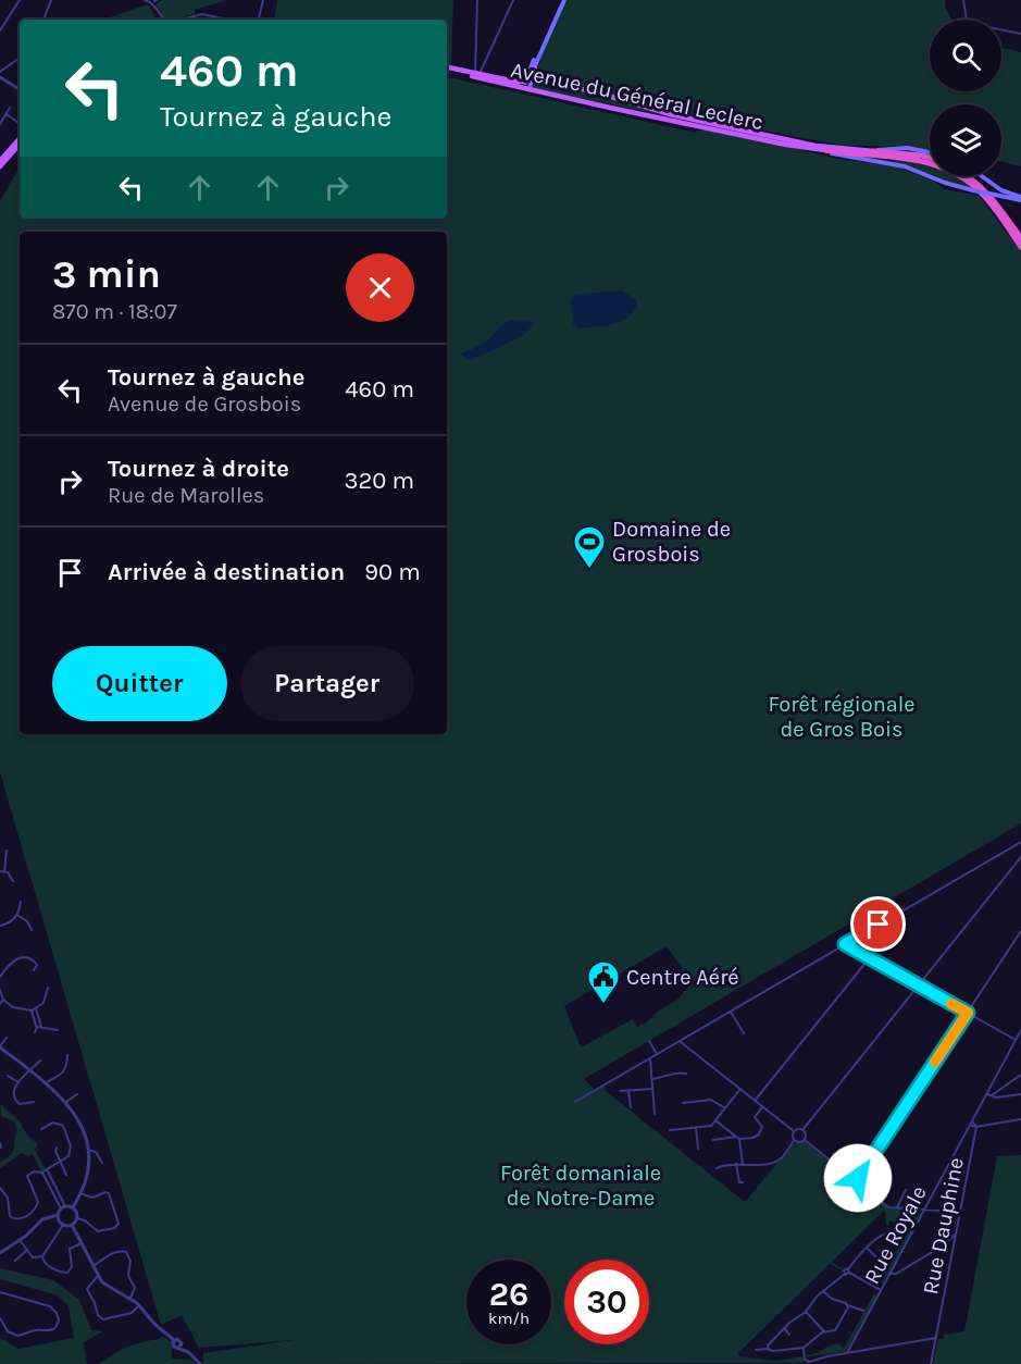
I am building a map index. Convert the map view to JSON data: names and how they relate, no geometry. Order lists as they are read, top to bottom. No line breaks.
{"streets":{"main road":["Avenue du Général Leclerc"],"street":["Rue Dauphine","Rue Royale"]},"crossings":[["Rue Dauphine","Rue Royale"]],"parks":["Forêt régionale de Gros Bois","Forêt domaniale de Notre-Dame"],"places":{"sports":["Domaine de Grosbois"],"public building":["Centre Aéré"]},"page":{"turn":["460 m","Tournez à gauche"],"heading":["3 min","870 m · 18:07"],"list":[{"name":"Tournez à gauche","note":"Avenue de Grosbois","value":"460 m"},{"name":"Tournez à droite","note":"Rue de Marolles","value":"320 m"},{"name":"Arrivée à destination","value":"90 m"}],"buttons":["Quitter","Partager"],"speed":"26 km/h","limit":"30"}}
